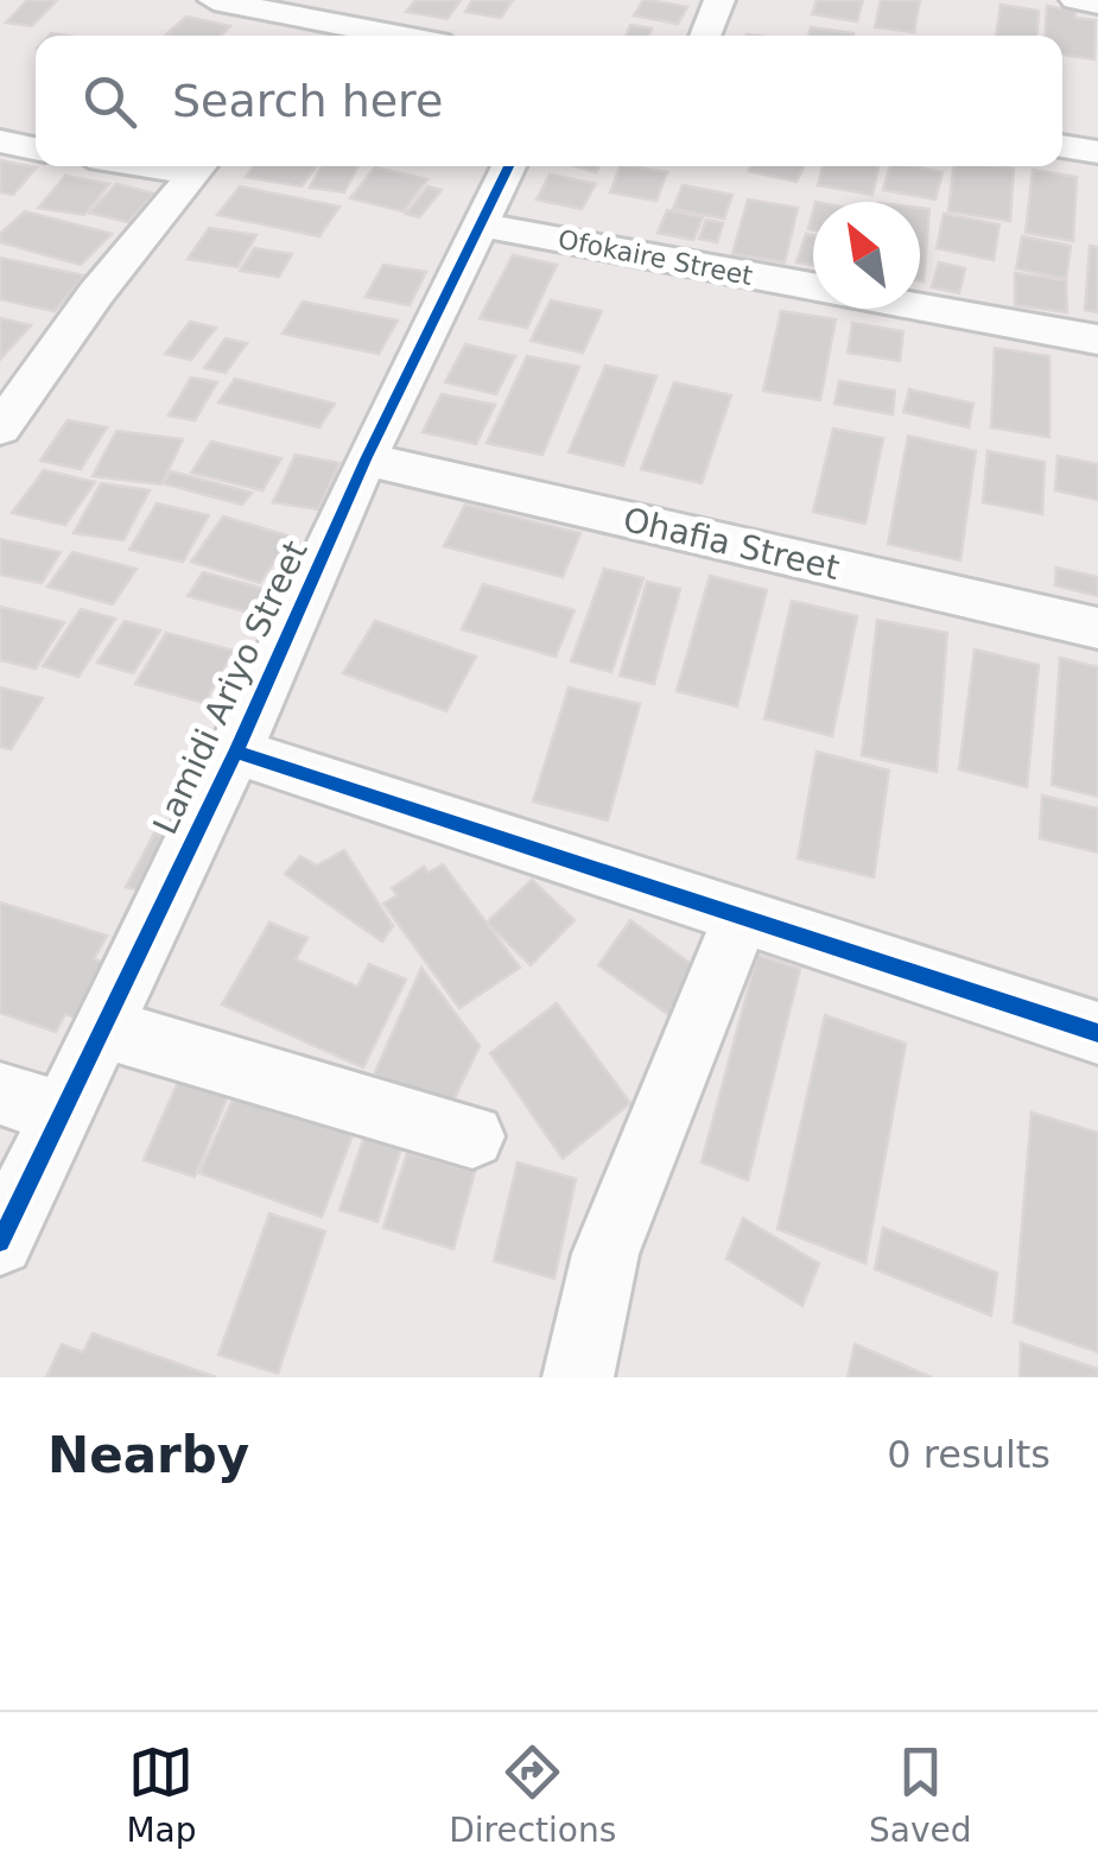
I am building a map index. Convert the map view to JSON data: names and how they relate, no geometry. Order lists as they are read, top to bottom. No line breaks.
{"streets":{"street":["Ofokaire Street","Ohafia Street","Lamidi Ariyo Street"]},"crossings":[["Ofokaire Street","Lamidi Ariyo Street"],["Ohafia Street","Lamidi Ariyo Street"]],"north":"top left","page":{"search":"Search here","heading":["Nearby","0 results"],"nav":["Map","Directions","Saved"]}}
